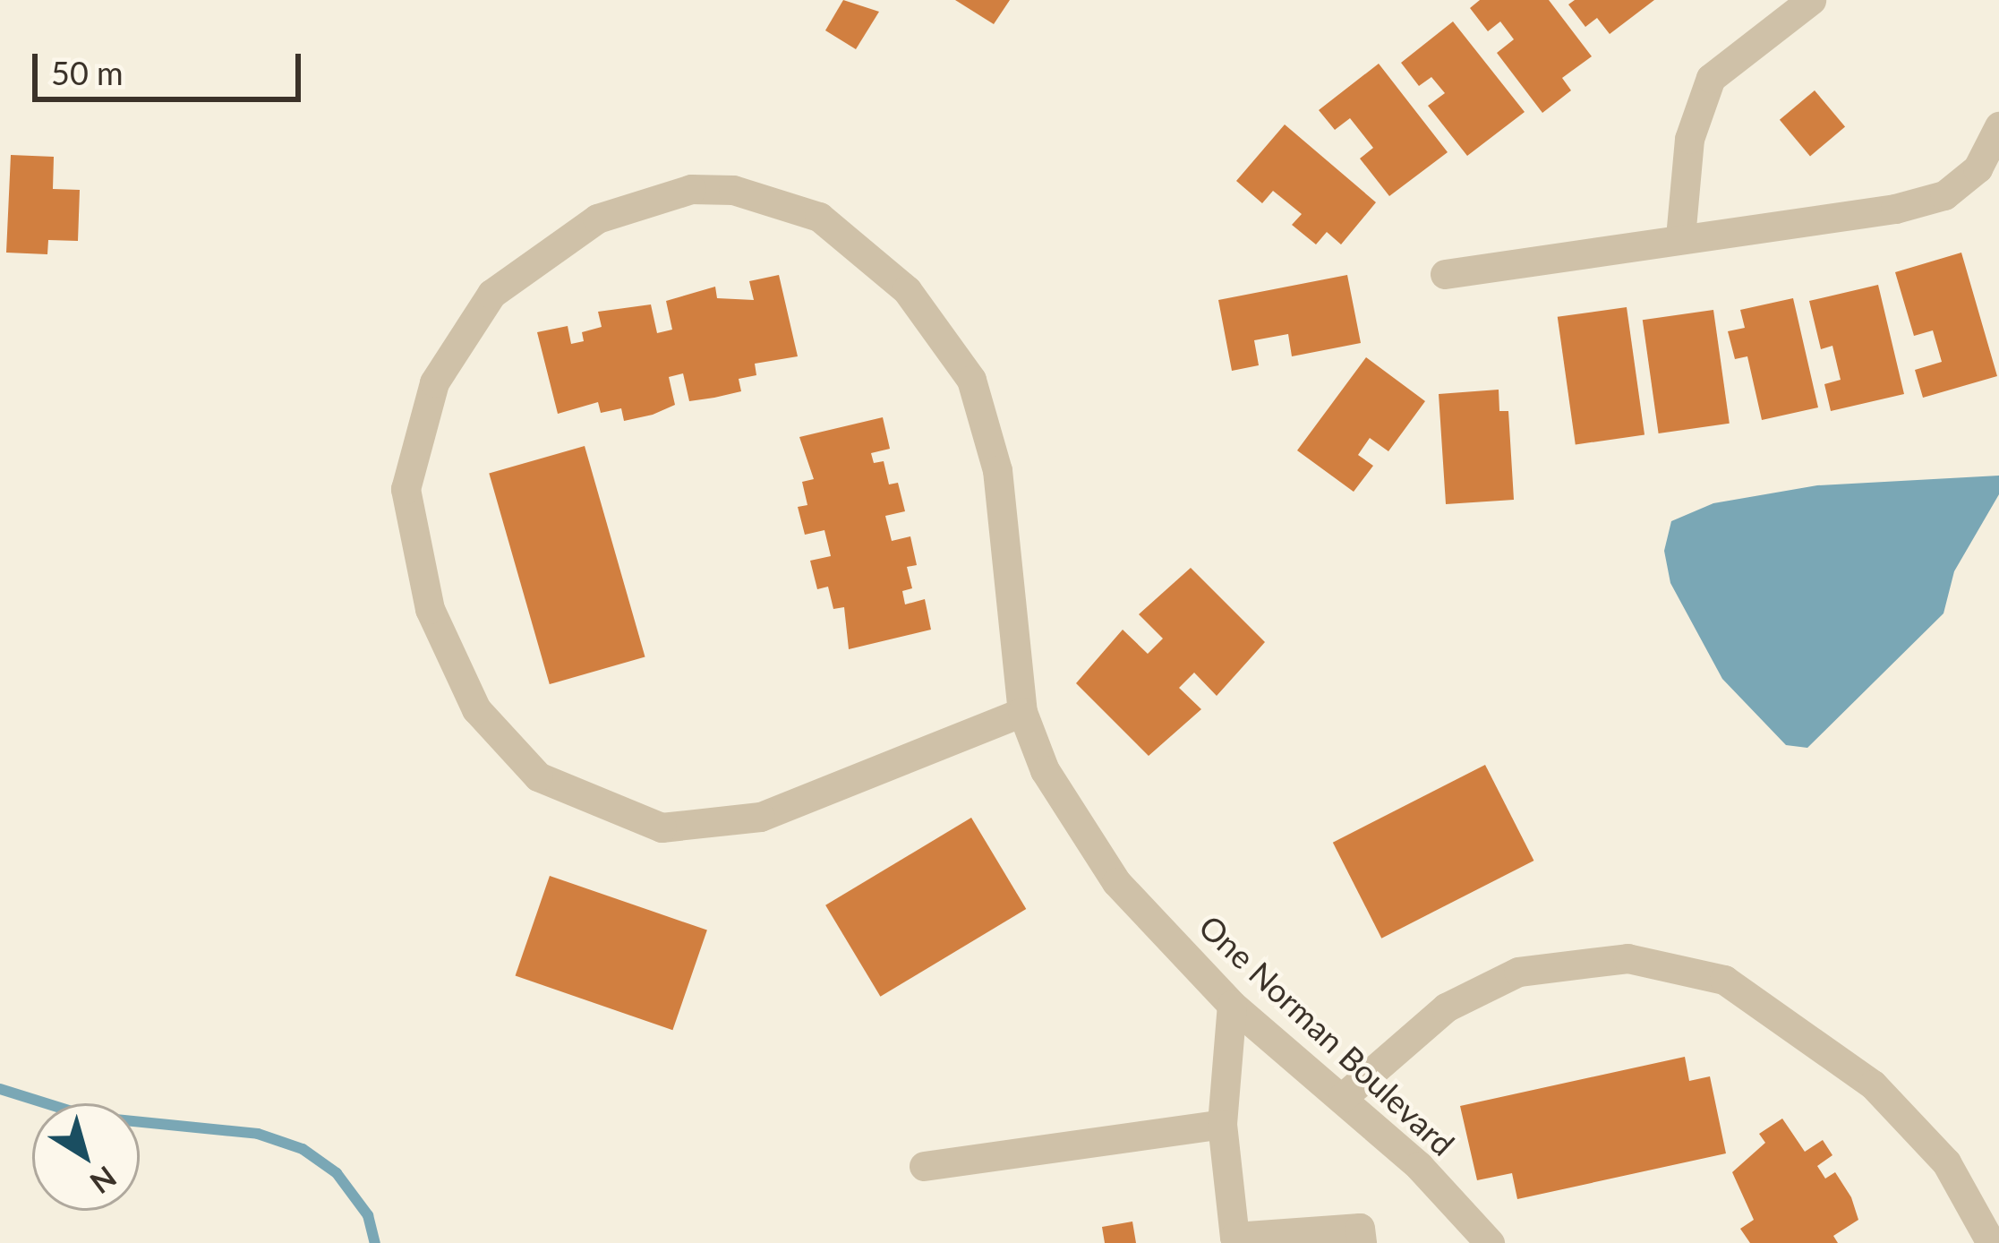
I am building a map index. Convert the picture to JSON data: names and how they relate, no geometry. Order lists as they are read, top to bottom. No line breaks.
{"streets":{"street":["One Norman Boulevard"]},"scale_bar":"50 m","north":"bottom right"}
